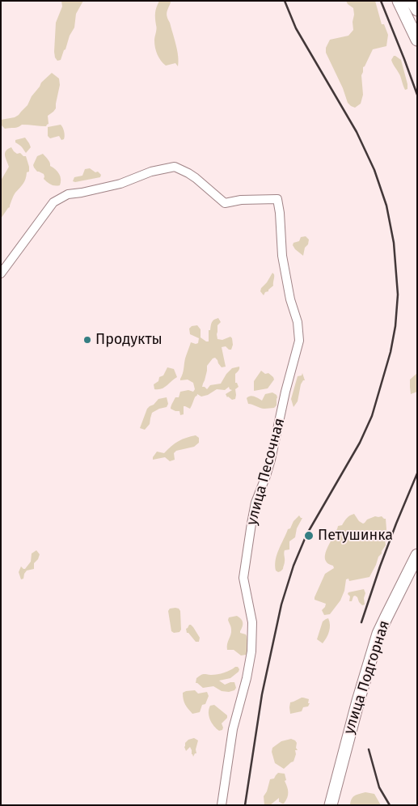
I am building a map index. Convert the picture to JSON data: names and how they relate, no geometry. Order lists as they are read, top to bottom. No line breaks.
{"streets":{"main road":["улица Подгорная"],"street":["улица Песочная"]},"places":["Продукты","Петушинка"]}
